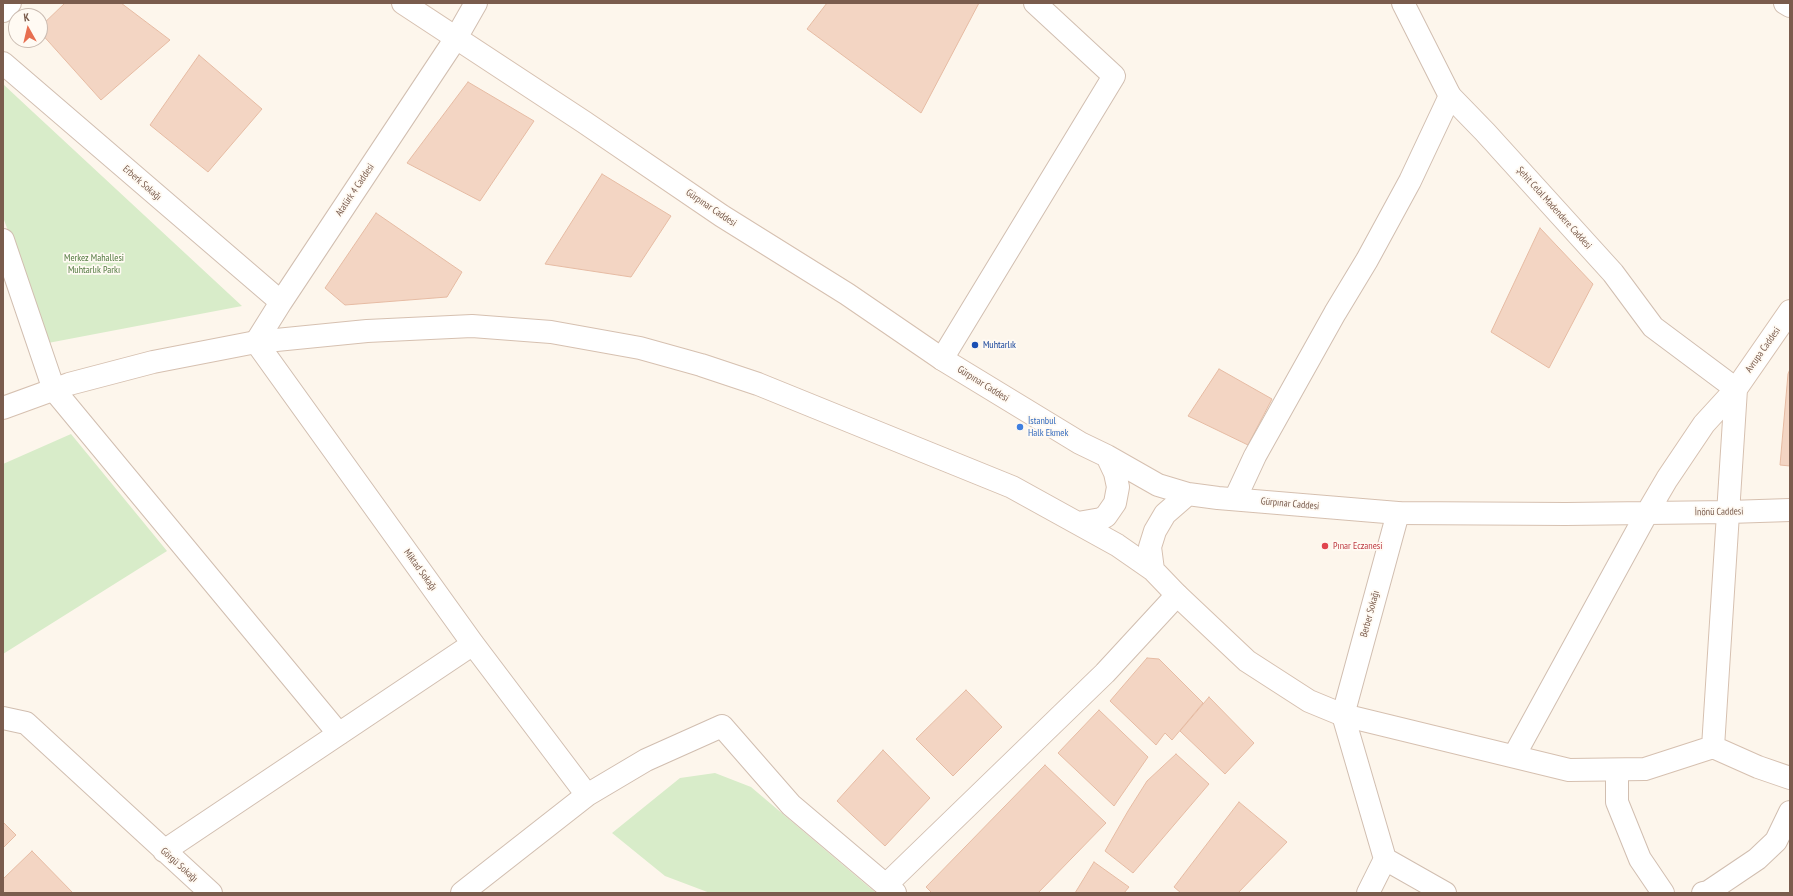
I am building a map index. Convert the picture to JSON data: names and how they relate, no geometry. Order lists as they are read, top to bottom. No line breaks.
{"streets":{"street":["Erberk Sokağı","Atatürk 4 Caddesi","Gürpınar Caddesi","Şehit Celal Madendere Caddesi","Avrupa Caddesi","İnönü Caddesi","Miktad Sokağı","Berber Sokağı","Görgü Sokağı"]},"crossings":[["Erberk Sokağı","Atatürk 4 Caddesi"],["Atatürk 4 Caddesi","Gürpınar Caddesi"],["Atatürk 4 Caddesi","Miktad Sokağı"],["Gürpınar Caddesi","Avrupa Caddesi"],["Gürpınar Caddesi","İnönü Caddesi"],["Gürpınar Caddesi","Berber Sokağı"],["Şehit Celal Madendere Caddesi","Avrupa Caddesi"],["Avrupa Caddesi","İnönü Caddesi"]],"parks":["Merkez Mahallesi Muhtarlık Parkı"],"places":["Muhtarlık","İstanbul Halk Ekmek","Pınar Eczanesi"],"north":"top"}
